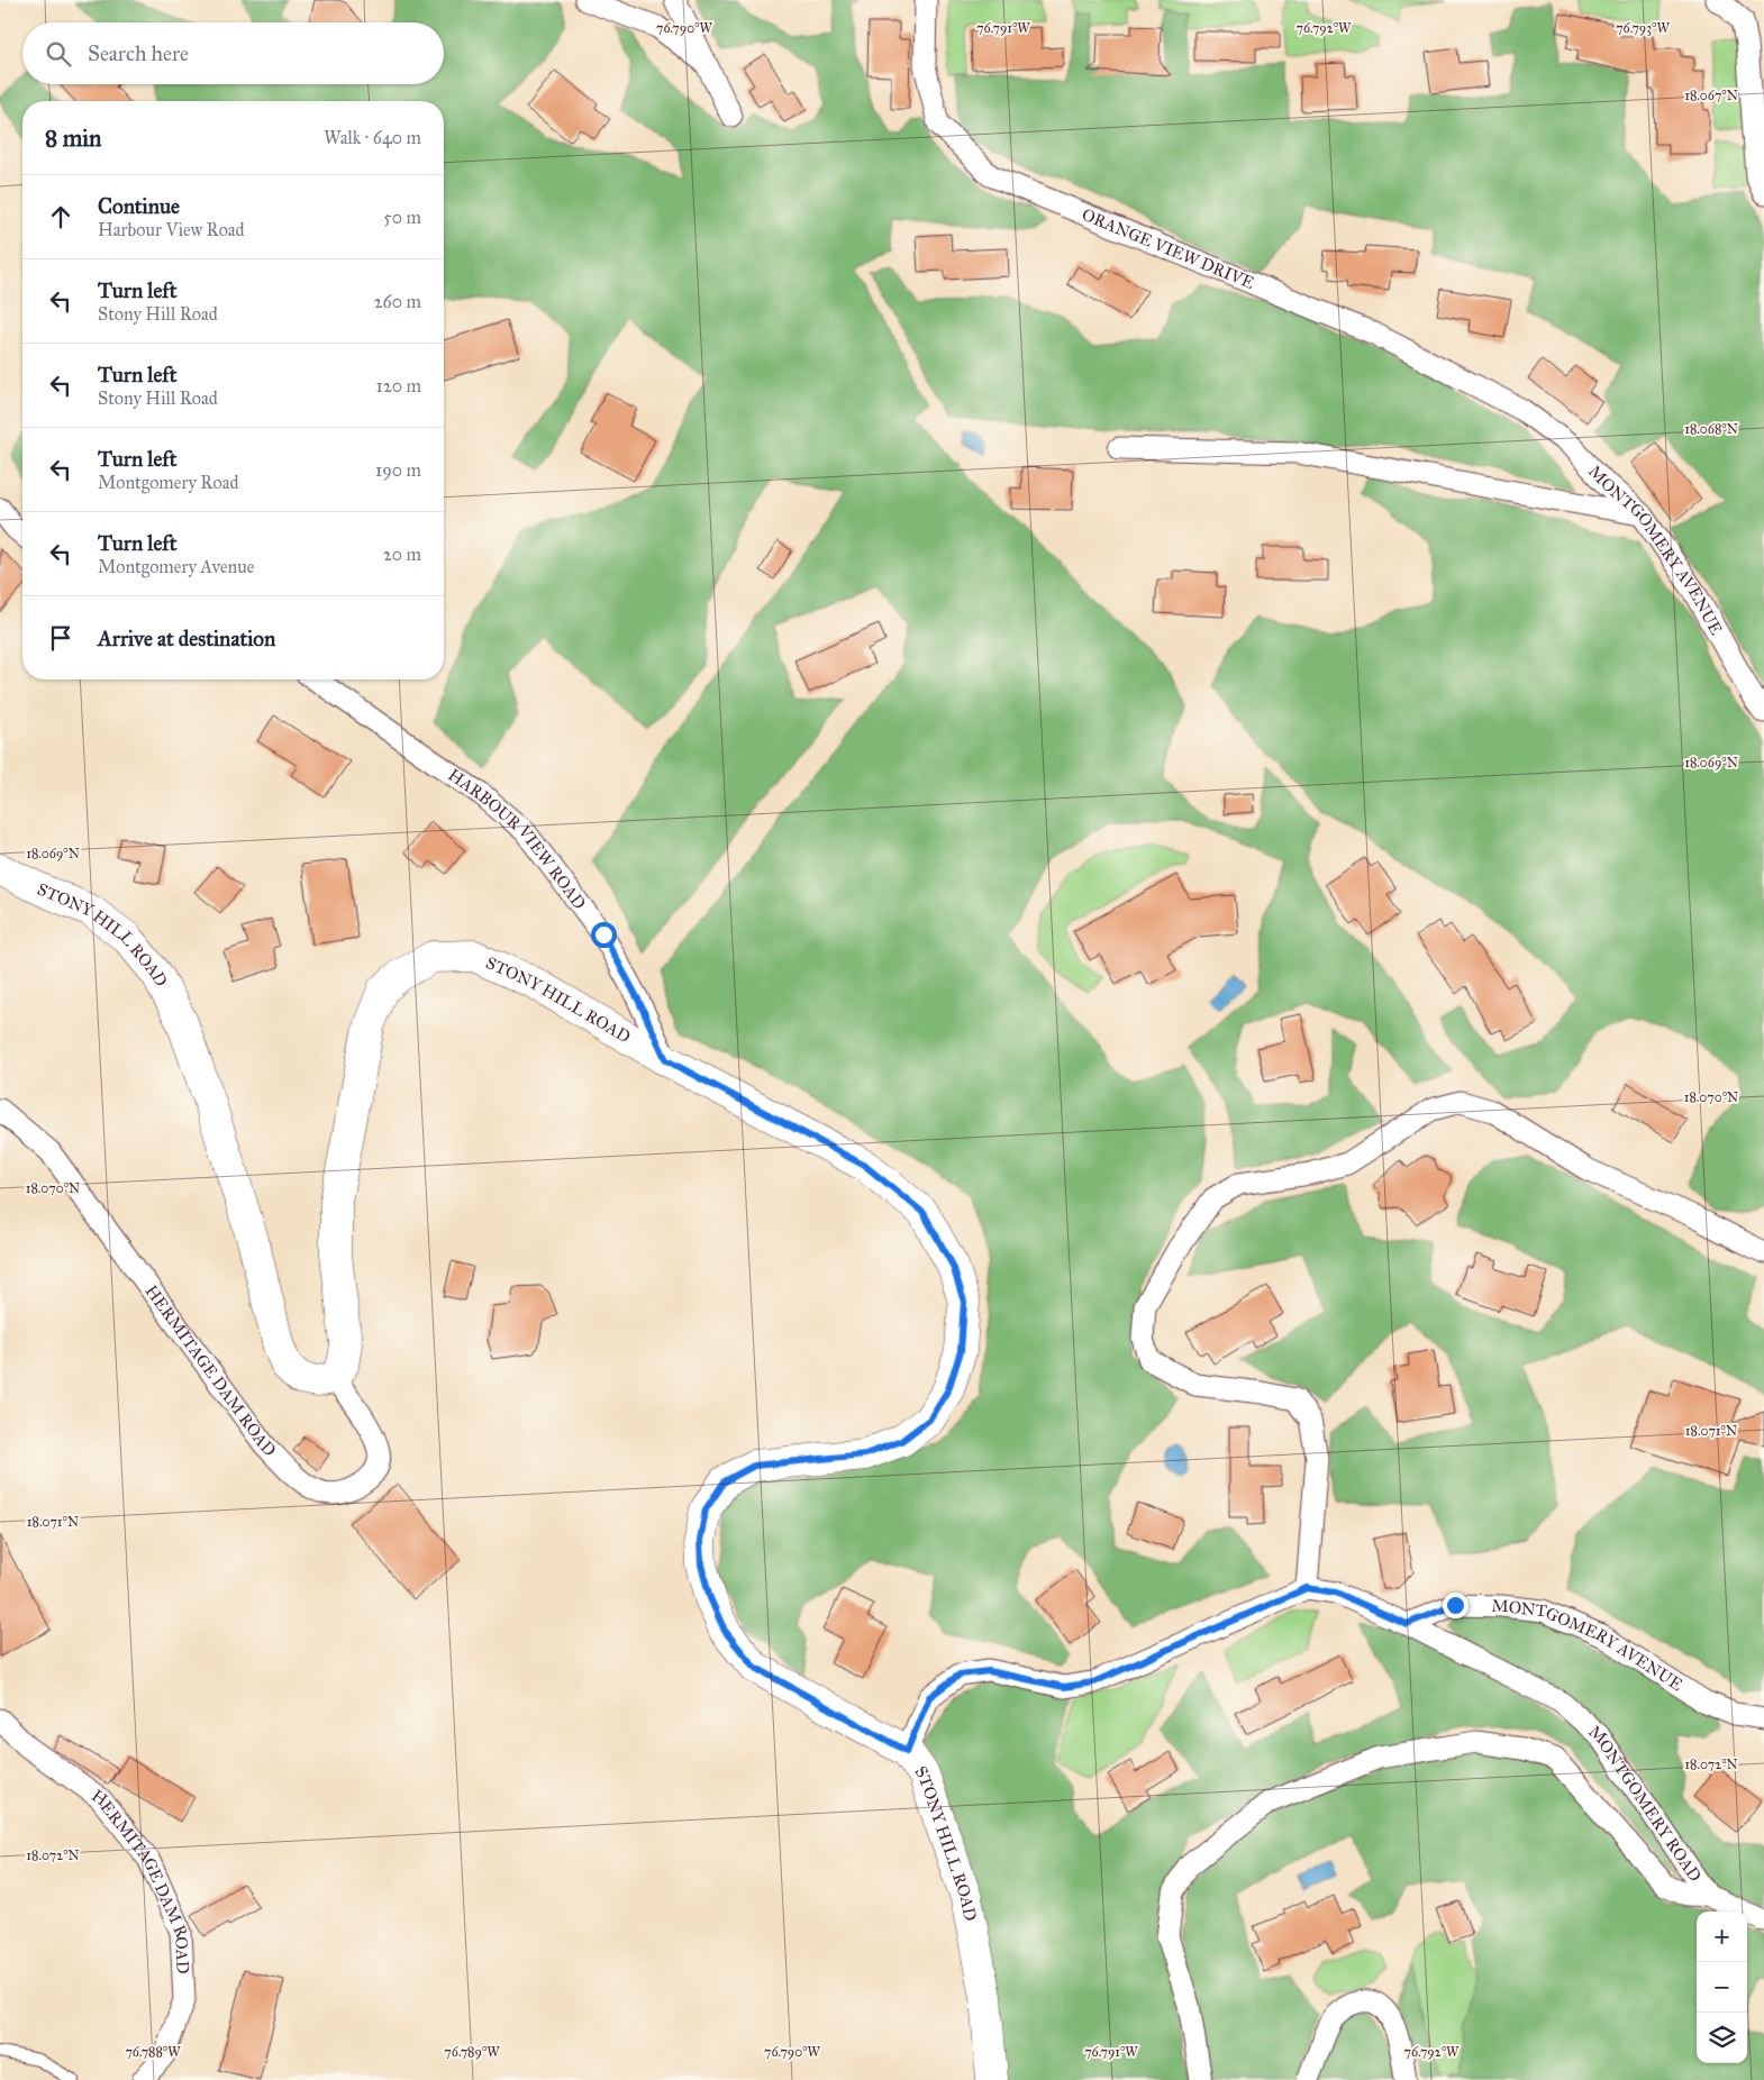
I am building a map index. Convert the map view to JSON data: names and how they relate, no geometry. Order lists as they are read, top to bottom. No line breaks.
{"streets":{"main road":["STONY HILL ROAD"],"street":["ORANGE VIEW DRIVE","MONTGOMERY AVENUE","HARBOUR VIEW ROAD","HERMITAGE DAM ROAD","MONTGOMERY ROAD"]},"crossings":[["ORANGE VIEW DRIVE","MONTGOMERY AVENUE"],["MONTGOMERY AVENUE","MONTGOMERY ROAD"],["HARBOUR VIEW ROAD","STONY HILL ROAD"],["STONY HILL ROAD","HERMITAGE DAM ROAD"]],"page":{"search":"Search here","heading":["8 min","Walk · 640 m"],"list":[["Continue","Harbour View Road","50 m"],["Turn left","Stony Hill Road","260 m"],["Turn left","Stony Hill Road","120 m"],["Turn left","Montgomery Road","190 m"],["Turn left","Montgomery Avenue","20 m"],"Arrive at destination"],"map_buttons":["+","−"]},"coordinates":["76.790°W","76.791°W","76.792°W","76.793°W","18.067°N","18.068°N","18.069°N","18.070°N","18.071°N","18.072°N","76.788°W","76.789°W"]}
